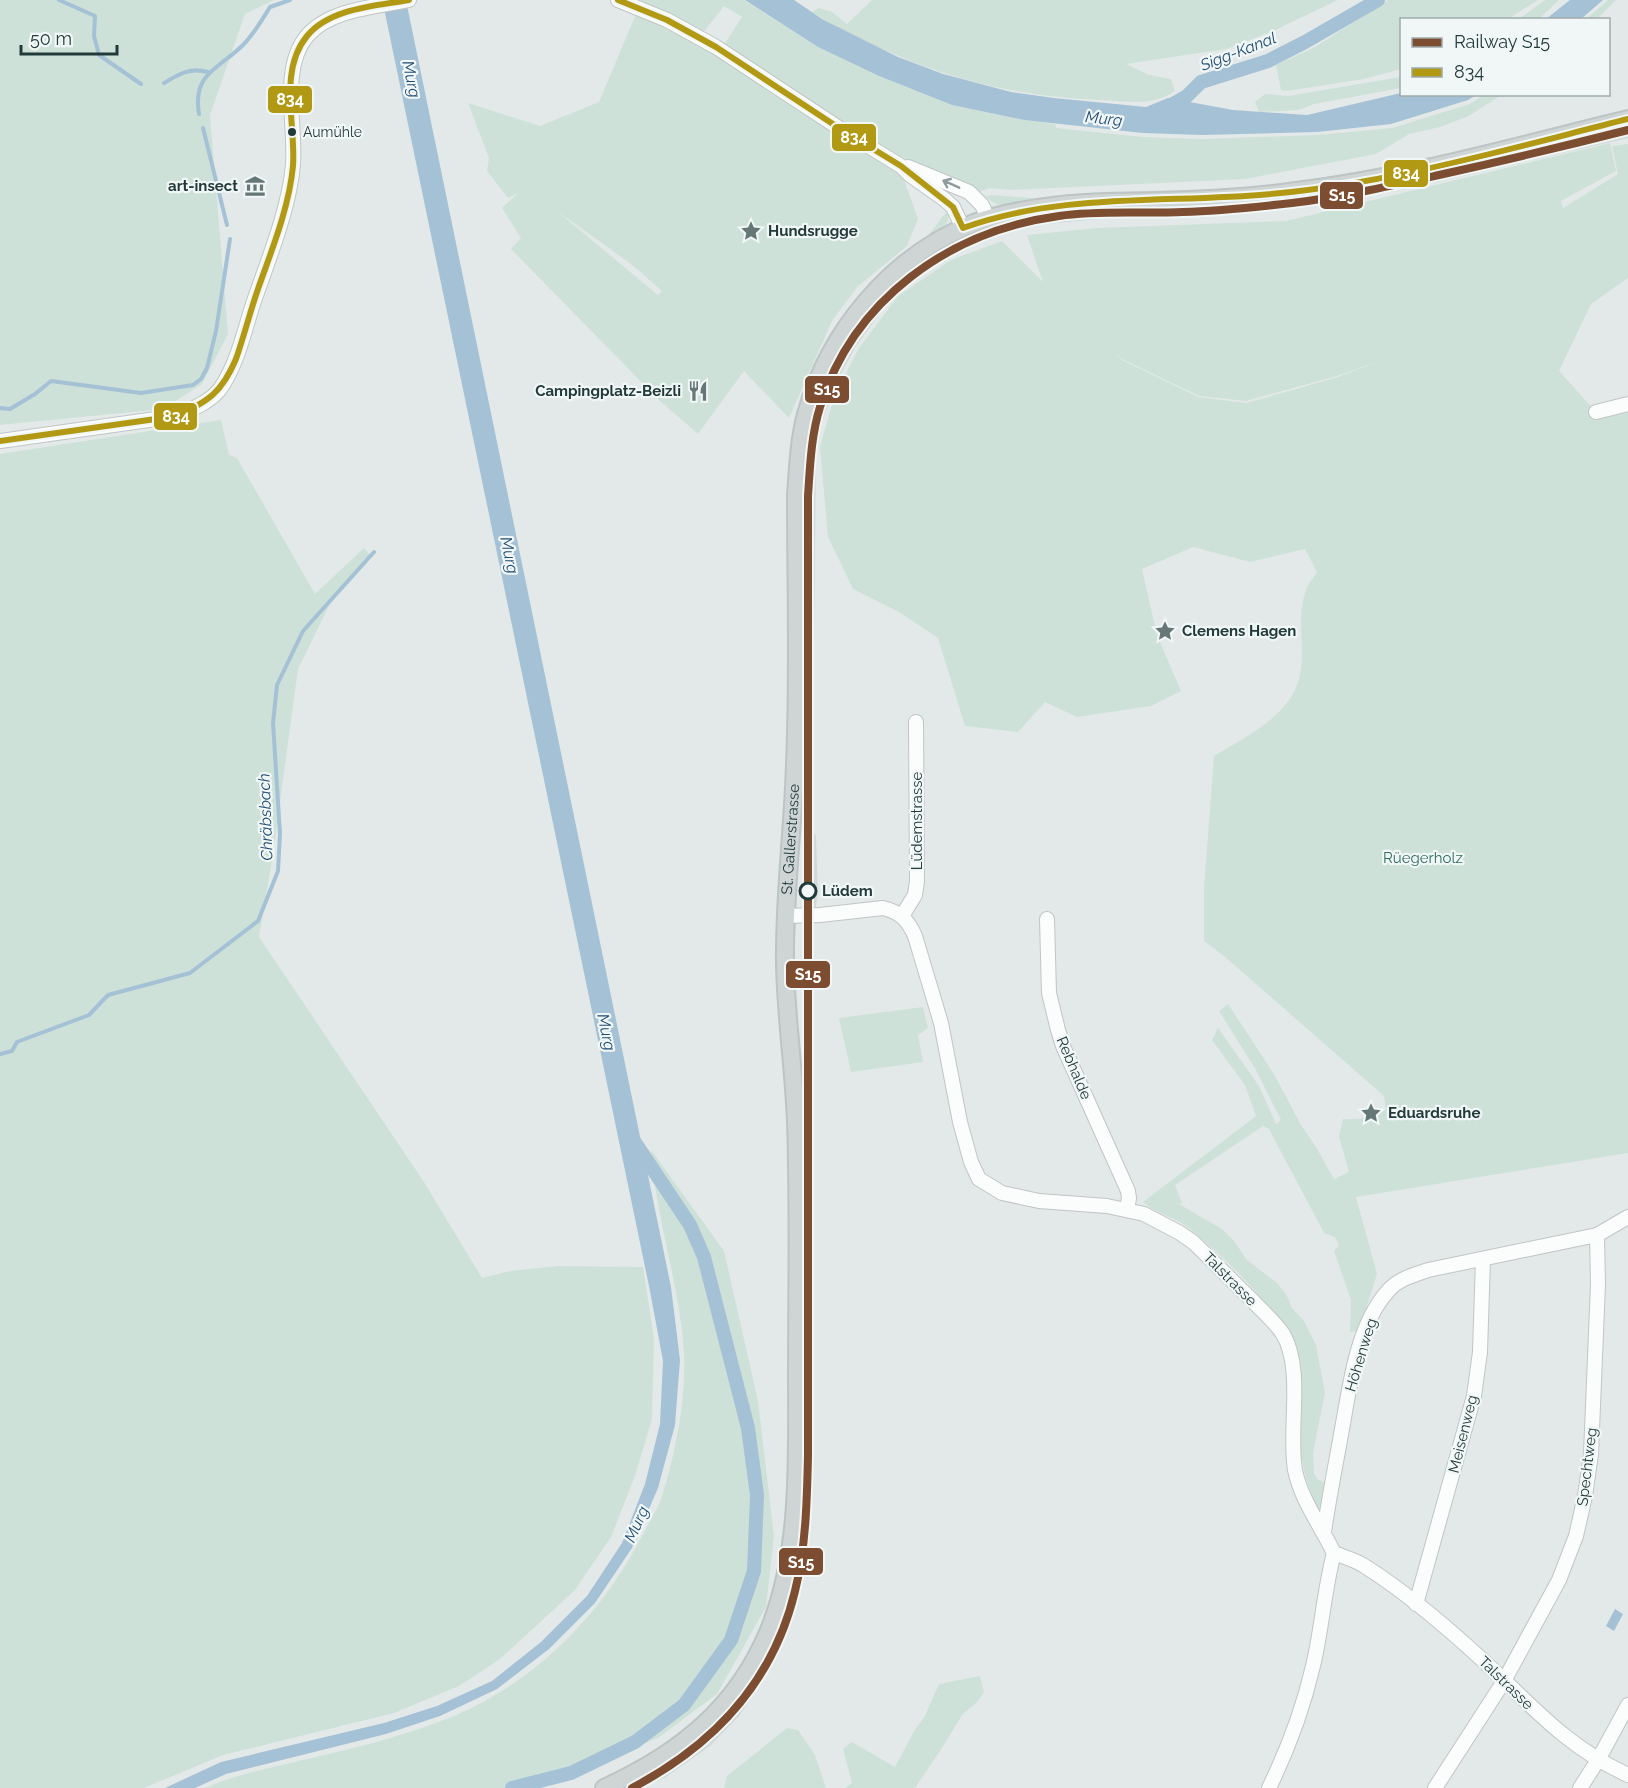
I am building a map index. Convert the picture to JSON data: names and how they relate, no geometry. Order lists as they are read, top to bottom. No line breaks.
{"streets":{"main road":["St. Gallerstrasse"],"street":["Lüdemstrasse","Rebhalde","Talstrasse","Höhenweg","Meisenweg","Spechtweg"]},"crossings":[["Lüdemstrasse","Talstrasse"],["Rebhalde","Talstrasse"],["Talstrasse","Höhenweg"],["Talstrasse","Meisenweg"],["Talstrasse","Spechtweg"],["Höhenweg","Meisenweg"],["Höhenweg","Spechtweg"]],"water":["Sigg-Kanal","Murg","Chräbsbach"],"parks":["Rüegerholz"],"places":{"other":["Aumühle","Lüdem"],"museum":["art-insect"],"place":["Hundsrugge","Clemens Hagen","Eduardsruhe"],"restaurant":["Campingplatz-Beizli"]},"lines":["transit line 834","rail line S15"],"legend":["Railway S15","834"],"scale_bar":"50 m"}
